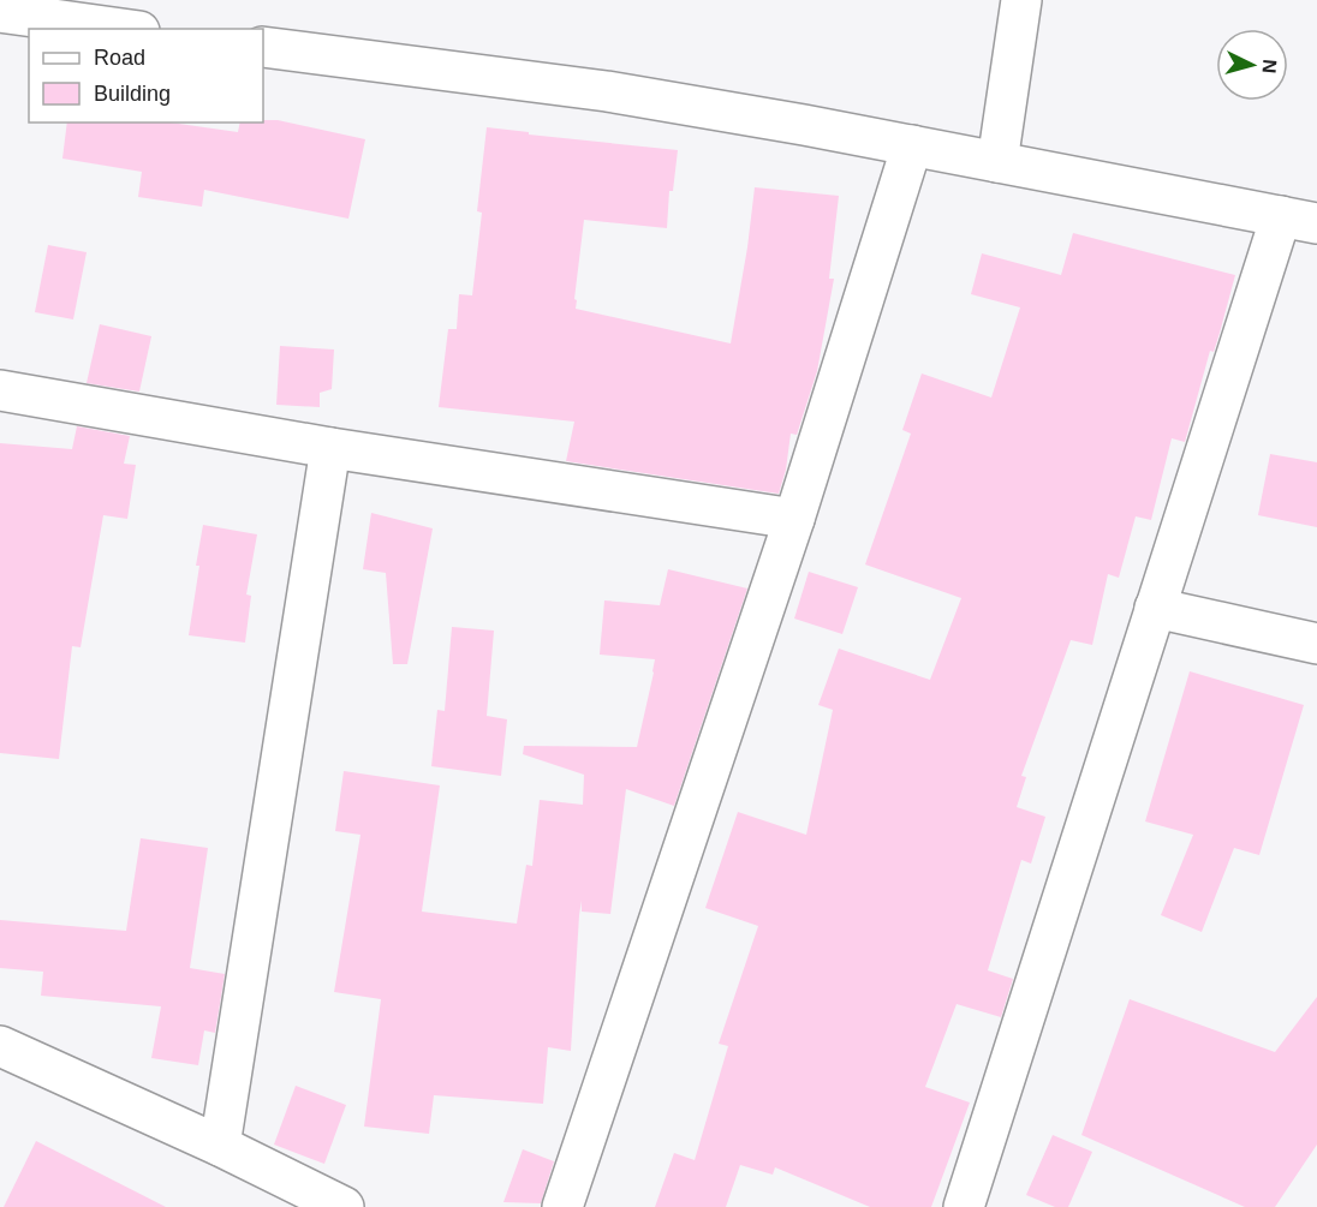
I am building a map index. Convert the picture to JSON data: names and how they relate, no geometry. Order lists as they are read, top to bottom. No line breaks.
{"legend":["Road","Building"],"north":"right"}
